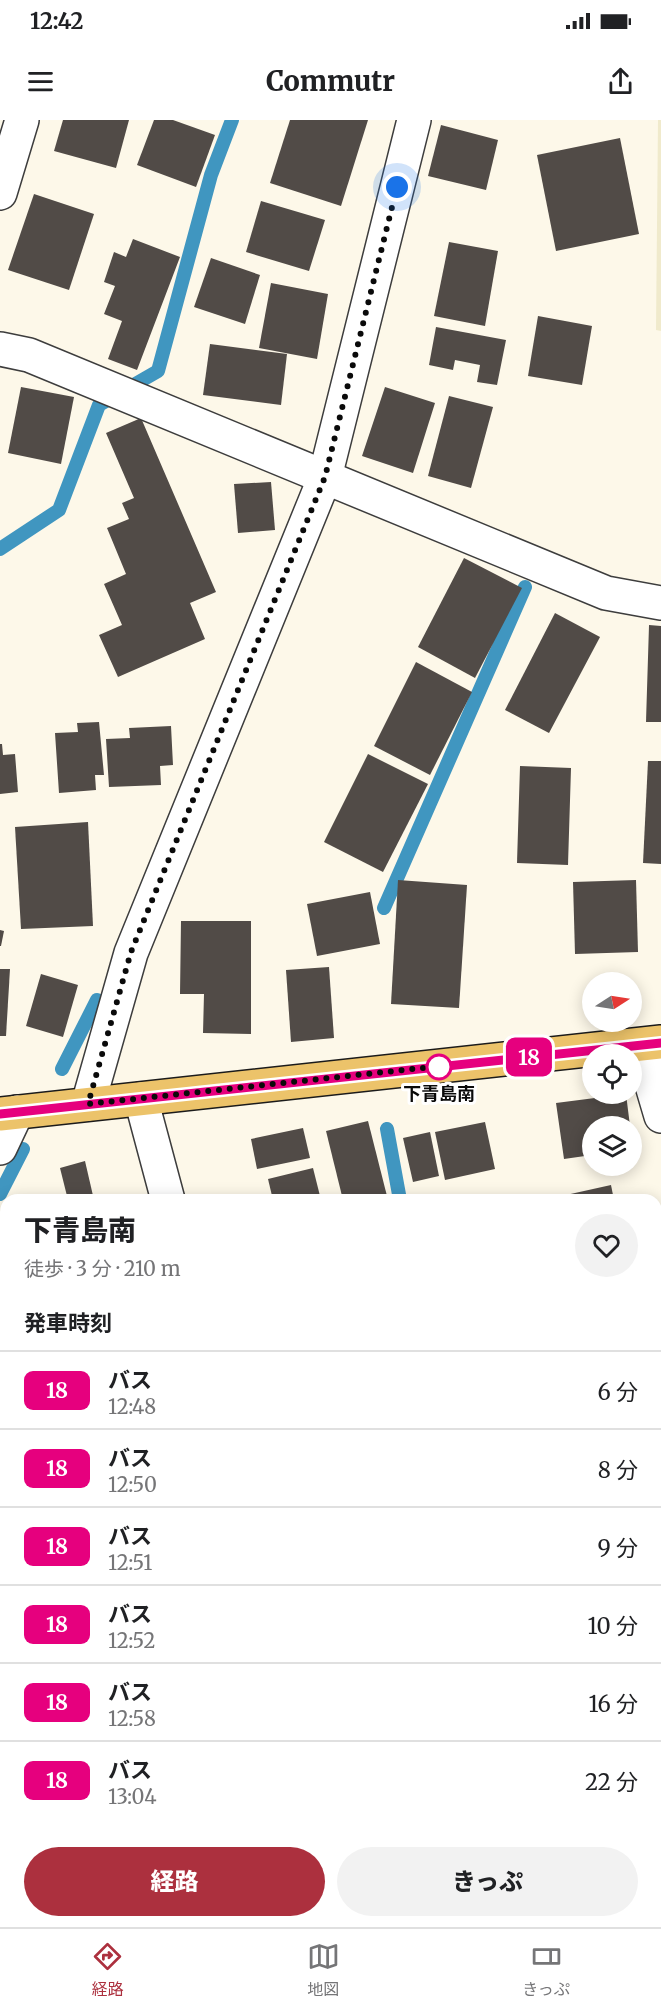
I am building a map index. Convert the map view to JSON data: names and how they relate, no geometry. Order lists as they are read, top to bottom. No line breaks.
{"places":["下青島南"],"lines":["bus line 18"],"north":"right","page":{"status":"12:42","header":"Commutr","on_map":"18","heading":[["下青島南","徒歩 · 3 分 · 210 m"],"発車時刻"],"list":[{"mark":"18","name":"バス","note":"12:48","value":"6 分"},{"mark":"18","name":"バス","note":"12:50","value":"8 分"},{"mark":"18","name":"バス","note":"12:51","value":"9 分"},{"mark":"18","name":"バス","note":"12:52","value":"10 分"},{"mark":"18","name":"バス","note":"12:58","value":"16 分"},{"mark":"18","name":"バス","note":"13:04","value":"22 分"}],"buttons":["経路","きっぷ"],"tabs":["経路","地図","きっぷ"]}}
